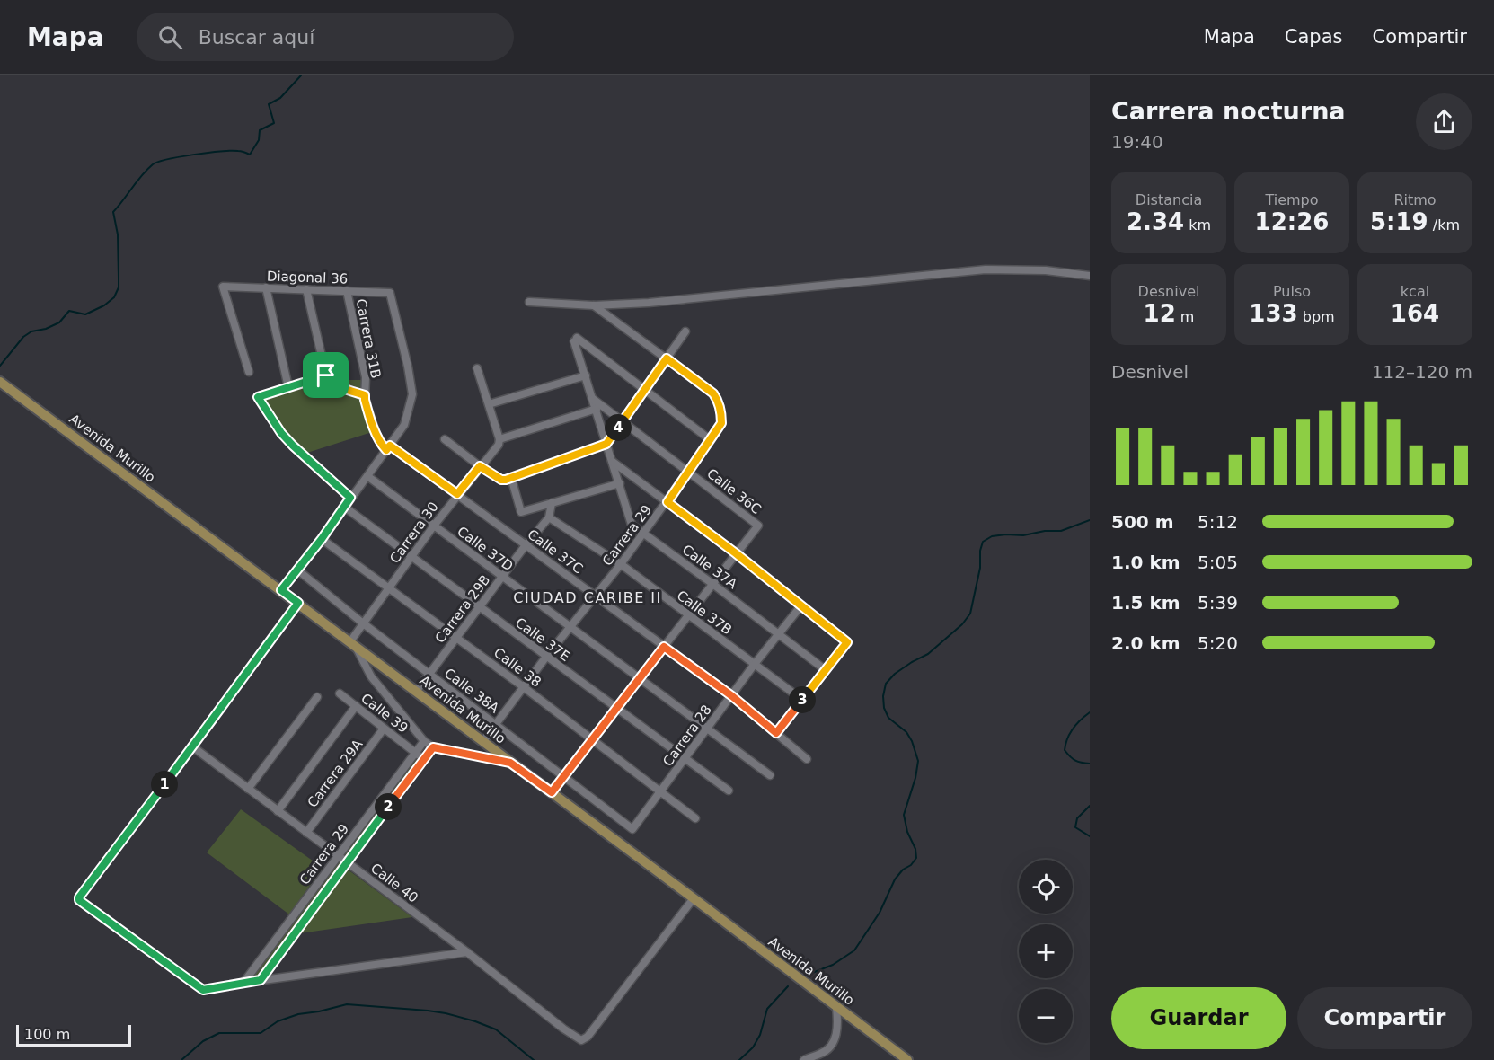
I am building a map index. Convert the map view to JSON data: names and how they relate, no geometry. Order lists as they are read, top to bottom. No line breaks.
{"streets":{"main road":["Avenida Murillo"],"street":["Diagonal 36","Carrera 31B","Calle 36C","Carrera 30","Carrera 29","Calle 37D","Calle 37C","Calle 37A","Carrera 29B","Calle 37B","Calle 37E","Calle 38","Calle 38A","Calle 39","Carrera 28","Carrera 29A","Calle 40"]},"crossings":[["Diagonal 36","Carrera 31B"],["Diagonal 36","Calle 37C"],["Carrera 31B","Calle 37C"],["Avenida Murillo","Carrera 30"],["Avenida Murillo","Carrera 29"],["Avenida Murillo","Carrera 29B"],["Avenida Murillo","Calle 40"],["Calle 36C","Carrera 29"],["Calle 36C","Calle 37A"],["Carrera 30","Calle 37D"],["Carrera 30","Calle 37C"],["Carrera 30","Calle 37E"],["Carrera 30","Calle 38"],["Carrera 30","Calle 38A"],["Carrera 29","Calle 37D"],["Carrera 29","Calle 37C"],["Carrera 29","Calle 37A"],["Carrera 29","Calle 37B"],["Carrera 29","Calle 37E"],["Carrera 29","Calle 38"],["Carrera 29","Calle 38A"],["Carrera 29","Calle 39"],["Carrera 29","Calle 40"],["Calle 37D","Carrera 29B"],["Calle 37D","Carrera 28"],["Calle 37C","Carrera 29B"],["Calle 37C","Carrera 28"],["Calle 37A","Carrera 28"],["Carrera 29B","Calle 37B"],["Carrera 29B","Calle 37E"],["Carrera 29B","Calle 38"],["Carrera 29B","Calle 38A"],["Calle 37B","Carrera 28"],["Calle 37E","Carrera 28"],["Calle 38","Carrera 28"],["Calle 38A","Carrera 28"],["Calle 39","Carrera 29A"],["Carrera 29A","Calle 40"]],"districts":["CIUDAD CARIBE II"],"scale_bar":"100 m","page":{"header":"Mapa","search":"Buscar aquí","nav":["Mapa","Capas","Compartir"],"heading":["Carrera nocturna","19:40"],"stats":[["Distancia","2.34 km"],["Tiempo","12:26"],["Ritmo","5:19 /km"],["Desnivel","12 m"],["Pulso","133 bpm"],["kcal","164"]],"chart":["Desnivel","112–120 m"],"pins":["4","3","1","2"],"list":[{"name":"500 m","note":"5:12"},{"name":"1.0 km","note":"5:05"},{"name":"1.5 km","note":"5:39"},{"name":"2.0 km","note":"5:20"}],"map_buttons":["+","−"],"buttons":["Guardar","Compartir"],"scale":"100 m"}}
